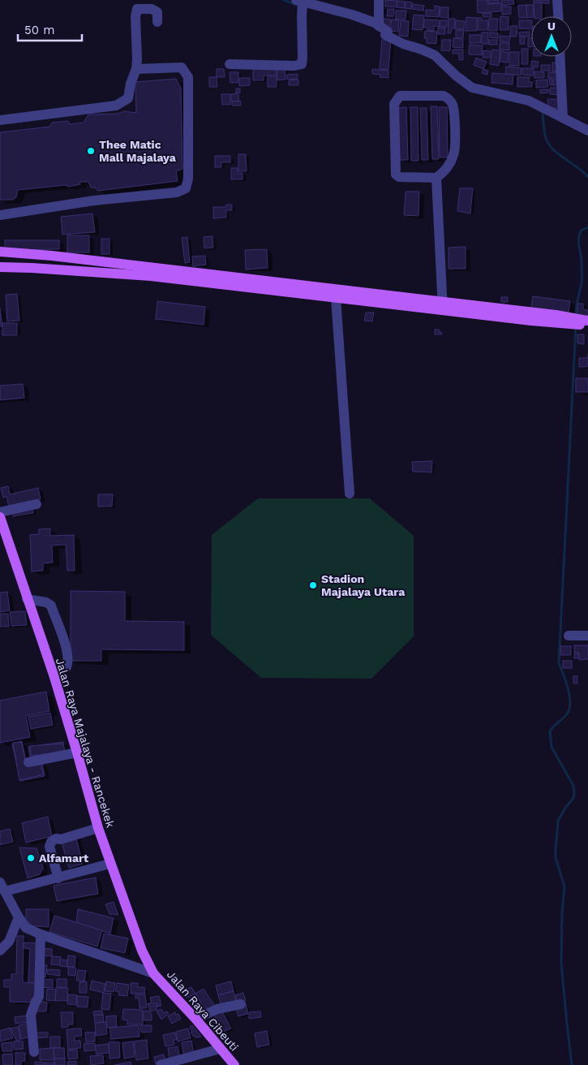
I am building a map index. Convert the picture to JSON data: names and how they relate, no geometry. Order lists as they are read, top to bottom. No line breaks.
{"streets":{"main road":["Jalan Raya Majalaya - Rancekek","Jalan Raya Cibeuti"]},"crossings":[["Jalan Raya Majalaya - Rancekek","Jalan Raya Cibeuti"]],"places":["Thee Matic Mall Majalaya","Stadion Majalaya Utara","Alfamart"],"scale_bar":"50 m","north":"top"}
